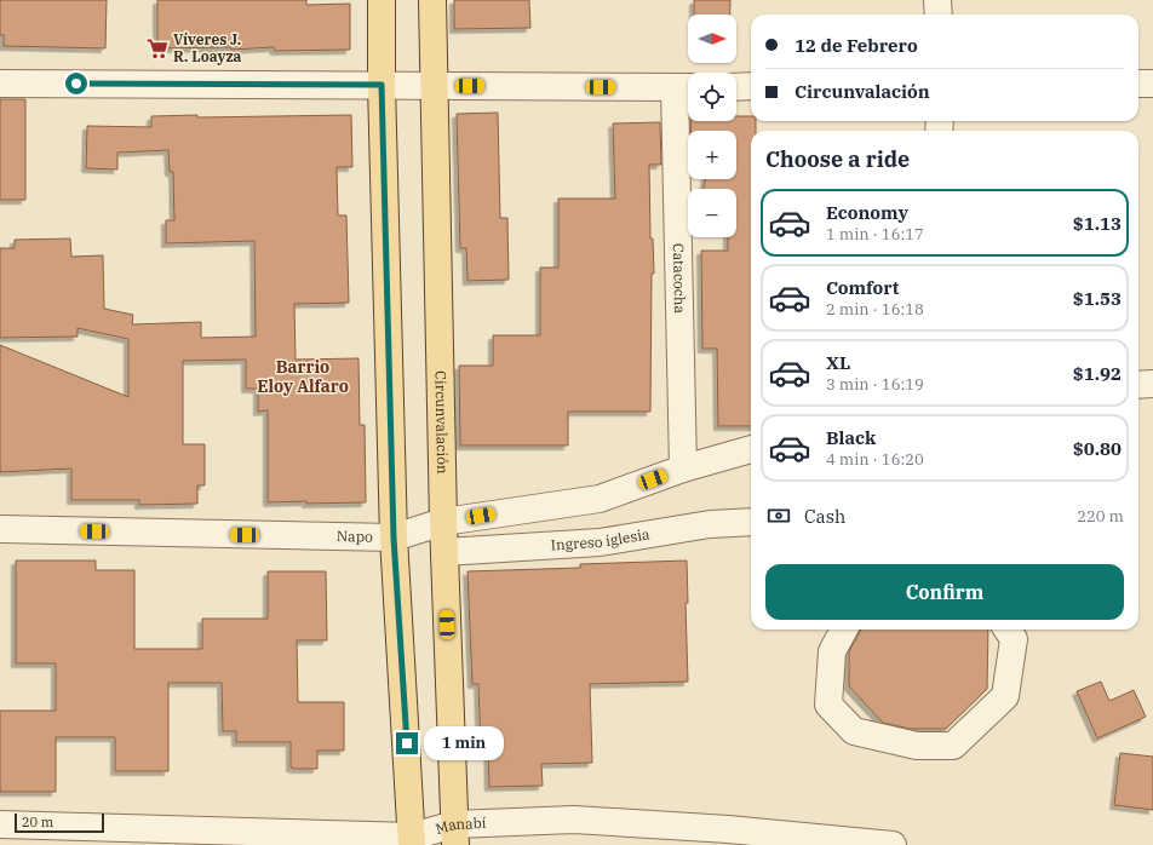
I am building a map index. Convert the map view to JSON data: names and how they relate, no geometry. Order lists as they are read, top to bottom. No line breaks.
{"streets":{"main road":["Circunvalación"],"street":["Catacocha","Napo","Ingreso iglesia","Manabí"]},"crossings":[["Catacocha","Napo"],["Circunvalación","Napo"],["Circunvalación","Ingreso iglesia"],["Circunvalación","Manabí"]],"districts":["Barrio Eloy Alfaro"],"places":{"supermarket":["Víveres J. R. Loayza"]},"scale_bar":"20 m","north":"right","page":{"map_buttons":["+","−"],"banner":["12 de Febrero","Circunvalación"],"heading":"Choose a ride","list":[{"name":"Economy","note":"1 min · 16:17","value":"$1.13"},{"name":"Comfort","note":"2 min · 16:18","value":"$1.53"},{"name":"XL","note":"3 min · 16:19","value":"$1.92"},{"name":"Black","note":"4 min · 16:20","value":"$0.80"}],"pay":["Cash","220 m"],"buttons":"Confirm","bubble":"1 min","scale":"20 m"}}
